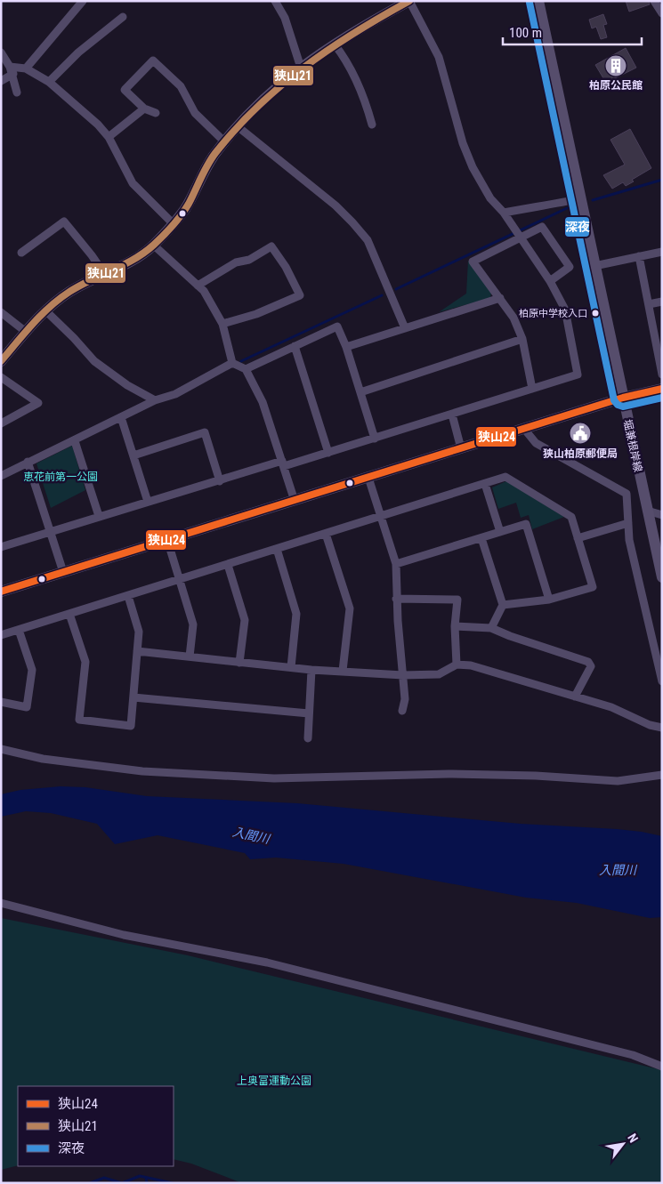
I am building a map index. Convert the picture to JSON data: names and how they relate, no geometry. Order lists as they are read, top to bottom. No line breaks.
{"streets":{"main road":["堀兼根岸線"]},"water":["入間川"],"parks":["恵花前第一公園","上奥富運動公園"],"places":{"building":["柏原公民館"],"other":["柏原中学校入口"],"public building":["狭山柏原郵便局"]},"lines":["transit line 狭山21","transit line 深夜","transit line 狭山24"],"legend":["狭山24","狭山21","深夜"],"scale_bar":"100 m","north":"top right"}
